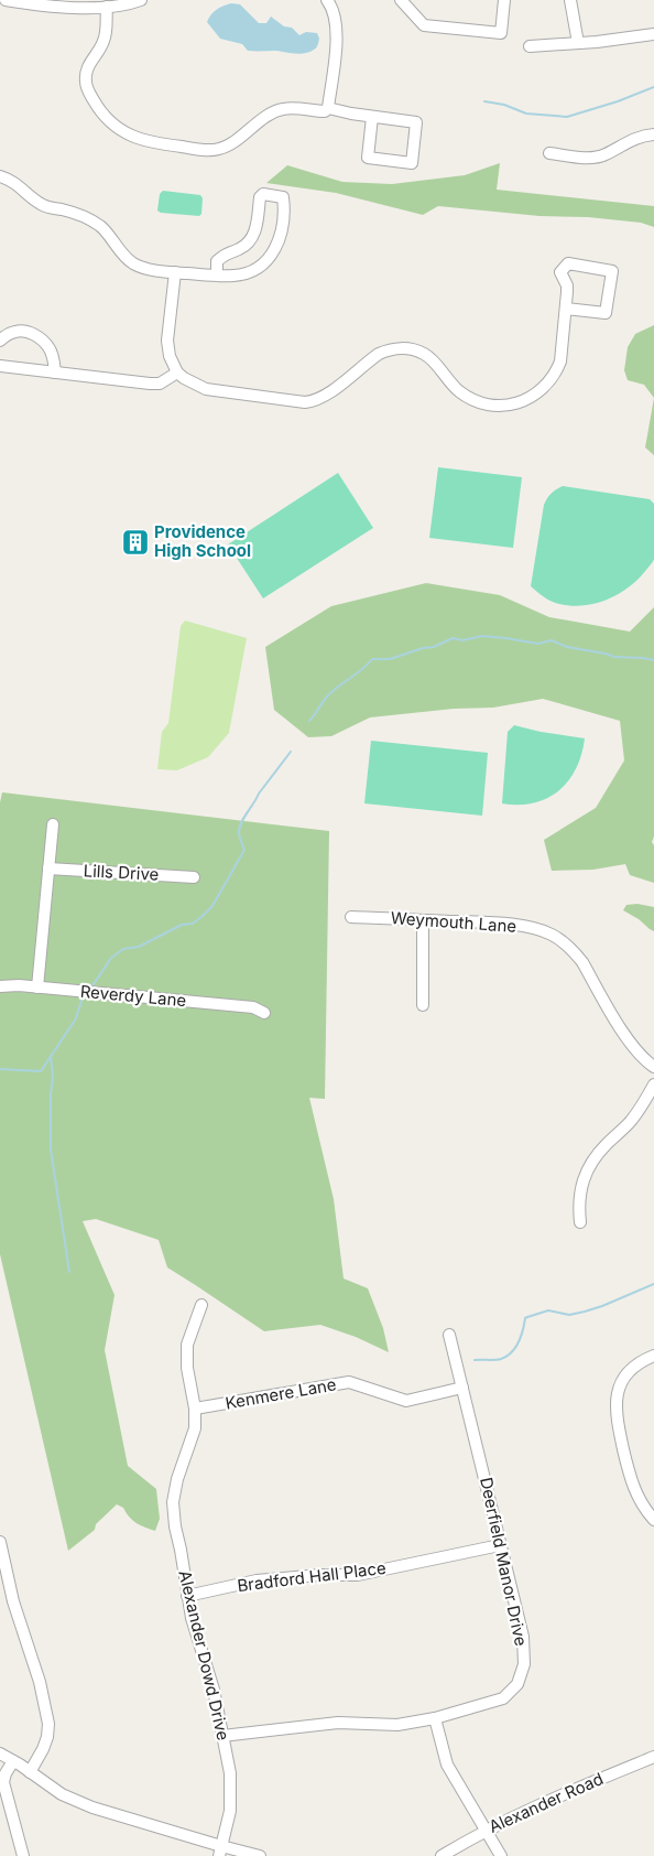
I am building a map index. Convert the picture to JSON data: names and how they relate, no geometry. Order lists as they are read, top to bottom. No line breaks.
{"streets":{"street":["Lills Drive","Weymouth Lane","Reverdy Lane","Kenmere Lane","Deerfield Manor Drive","Bradford Hall Place","Alexander Dowd Drive","Alexander Road"]},"crossings":[["Kenmere Lane","Deerfield Manor Drive"],["Kenmere Lane","Alexander Dowd Drive"],["Deerfield Manor Drive","Bradford Hall Place"],["Deerfield Manor Drive","Alexander Dowd Drive"],["Bradford Hall Place","Alexander Dowd Drive"]],"places":{"building":["Providence High School"]}}
